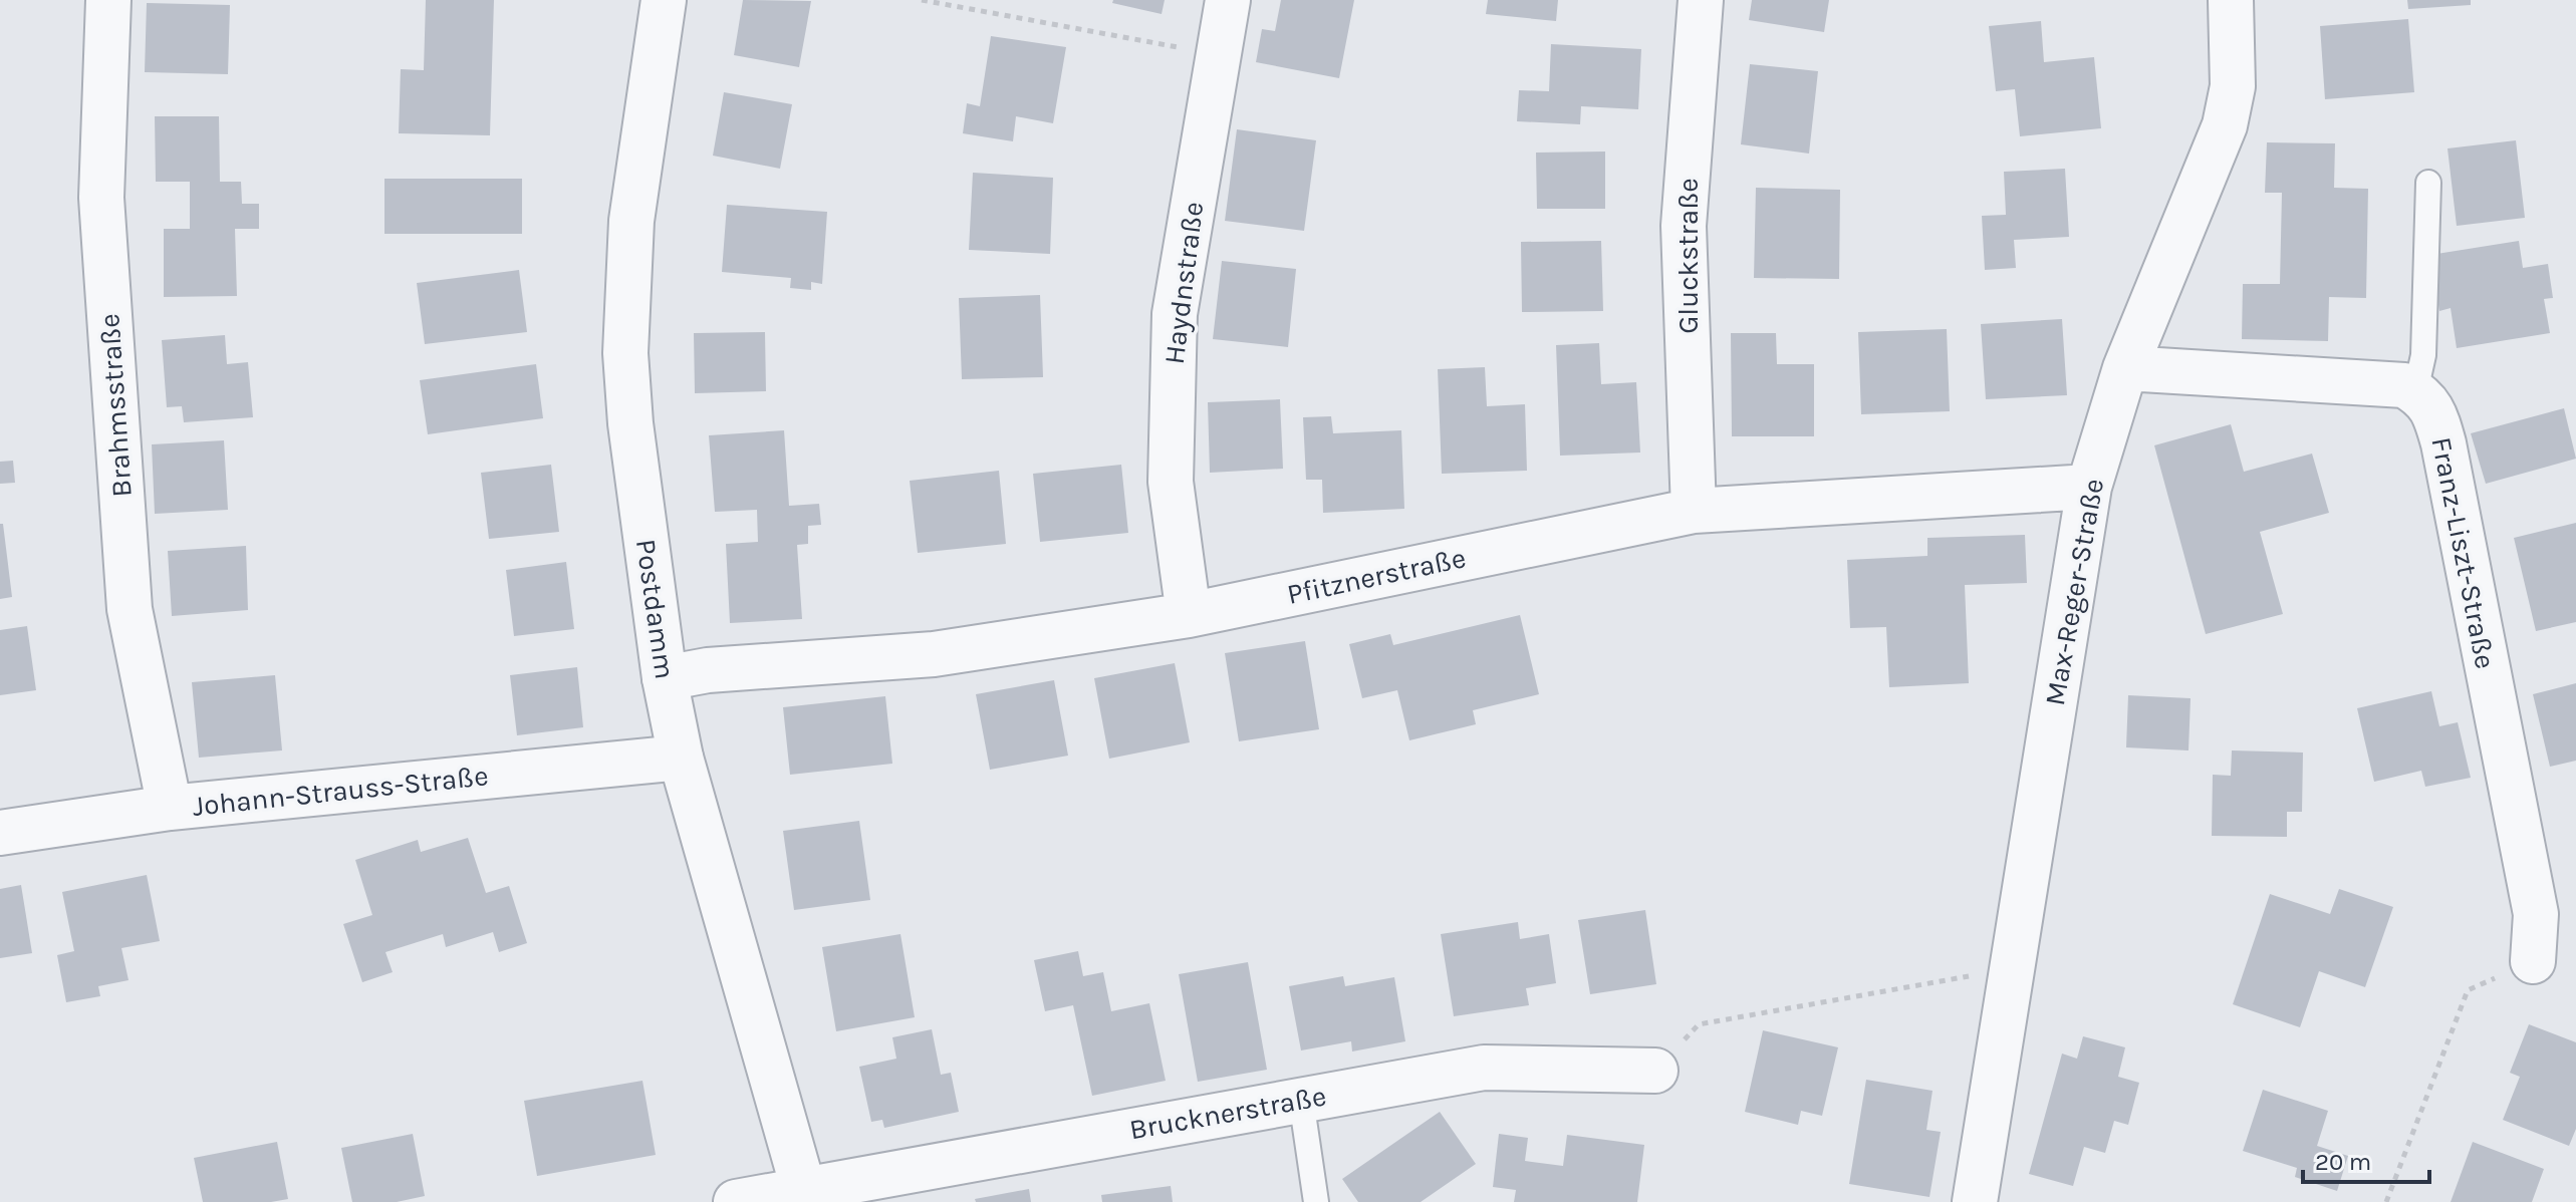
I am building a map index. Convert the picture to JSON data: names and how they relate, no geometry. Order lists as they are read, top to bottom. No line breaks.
{"streets":{"street":["Gluckstraße","Haydnstraße","Brahmsstraße","Franz-Liszt-Straße","Pfitznerstraße","Max-Reger-Straße","Postdamm","Johann-Strauss-Straße","Brucknerstraße"]},"crossings":[["Gluckstraße","Pfitznerstraße"],["Haydnstraße","Pfitznerstraße"],["Brahmsstraße","Johann-Strauss-Straße"],["Pfitznerstraße","Max-Reger-Straße"],["Pfitznerstraße","Postdamm"],["Postdamm","Johann-Strauss-Straße"],["Postdamm","Brucknerstraße"]],"scale_bar":"20 m"}
